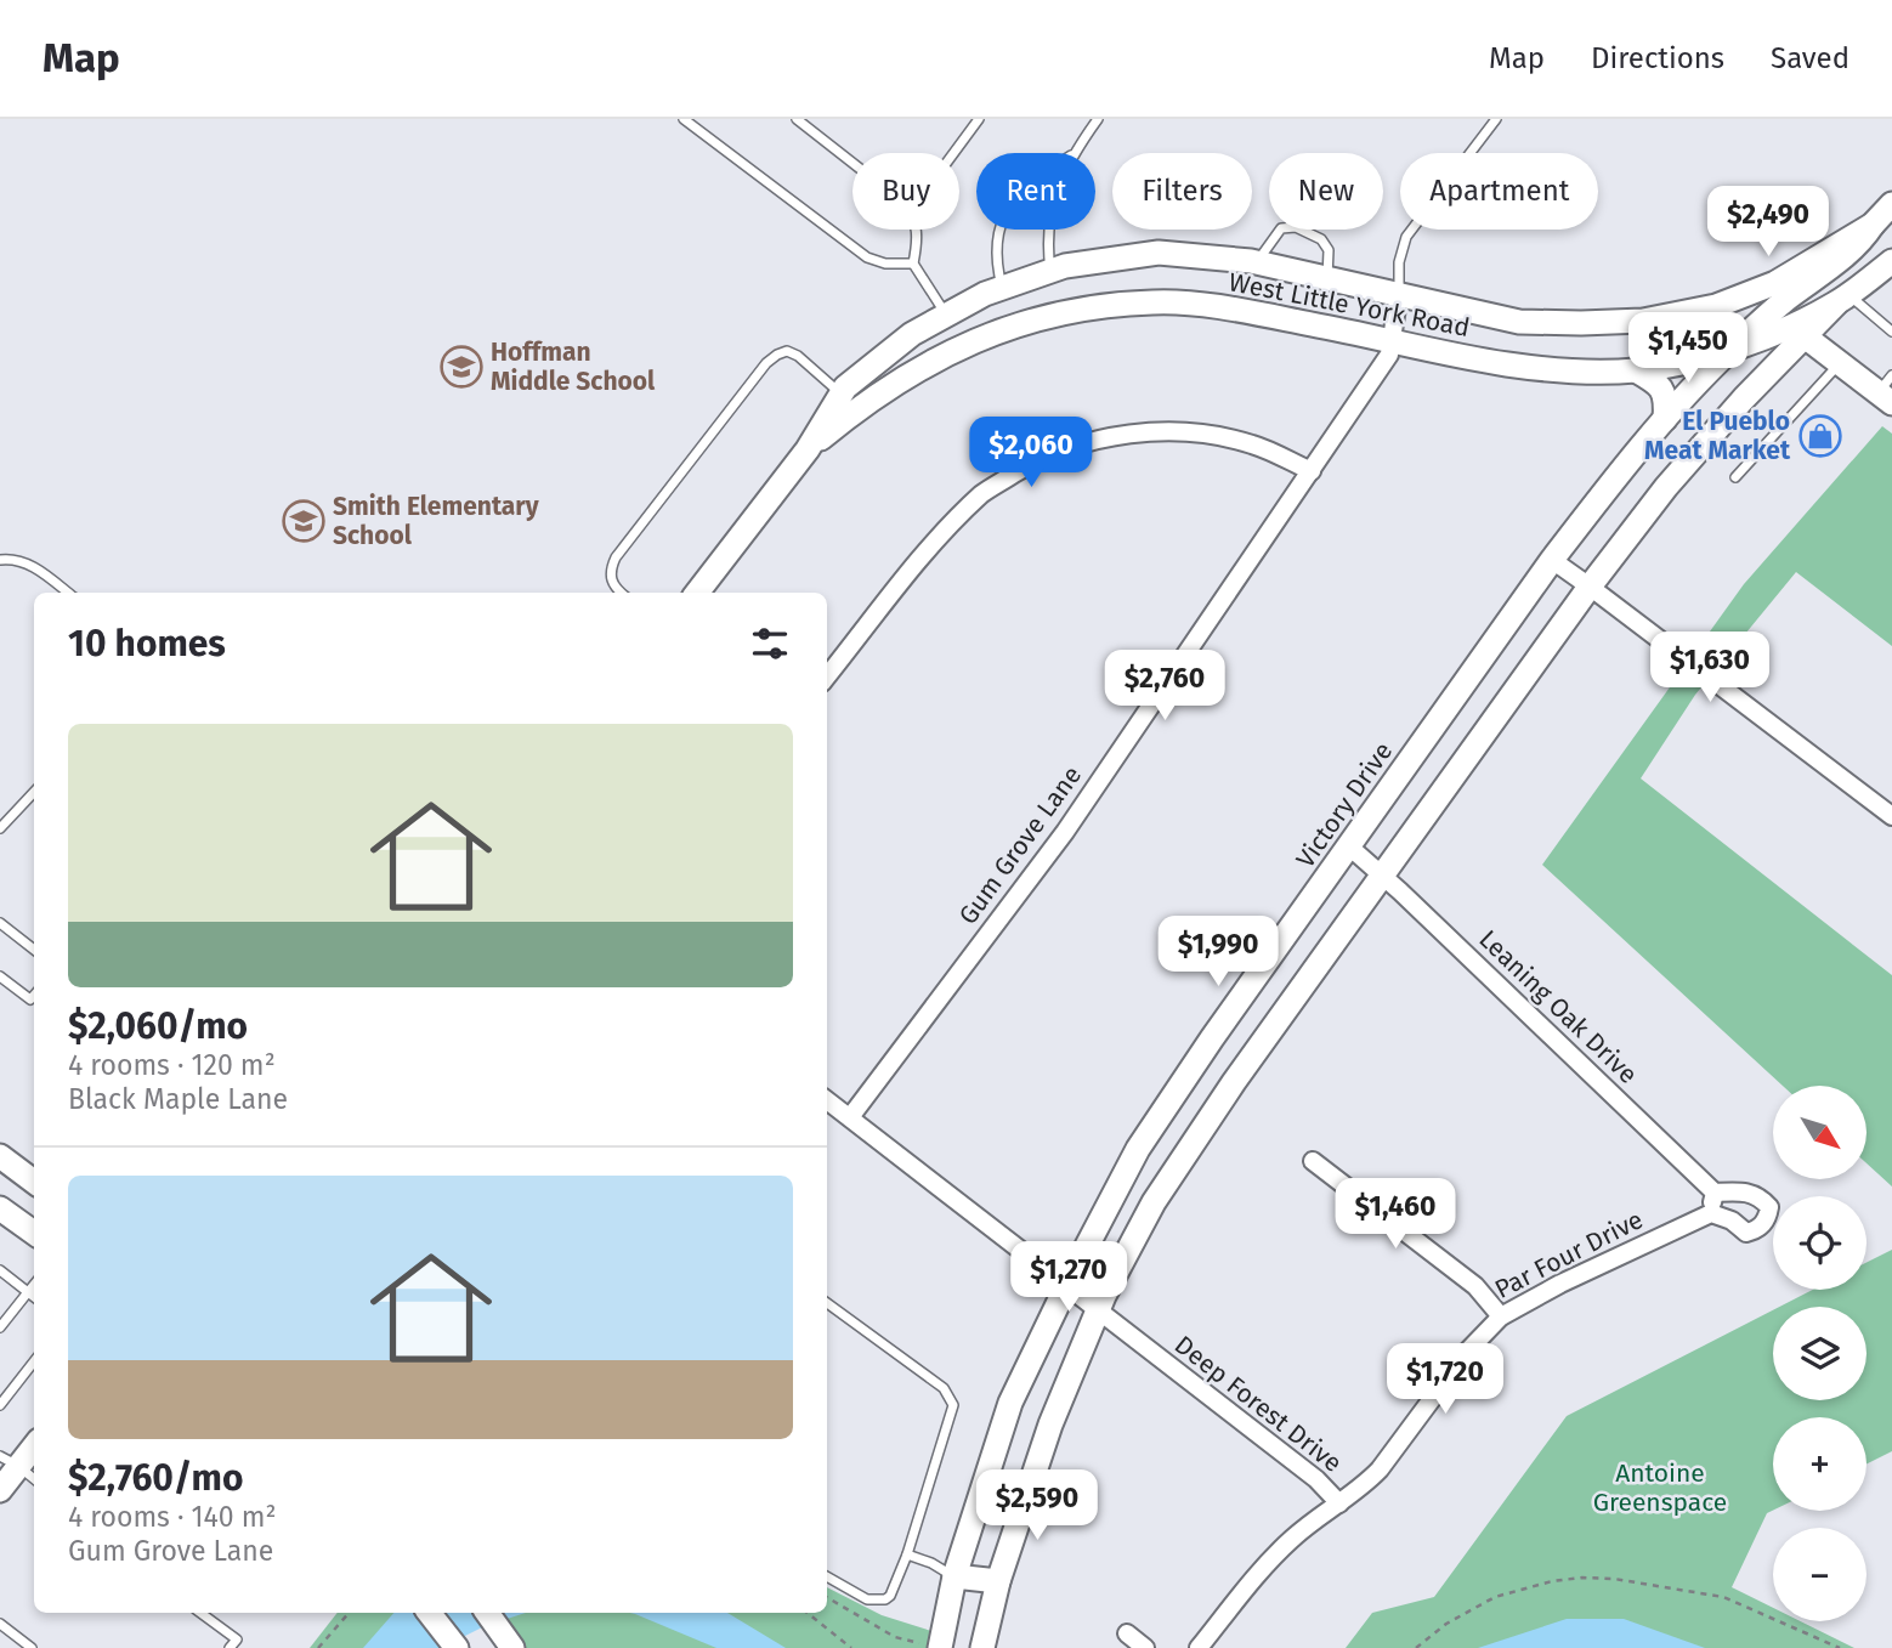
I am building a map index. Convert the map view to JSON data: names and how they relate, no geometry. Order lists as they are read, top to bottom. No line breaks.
{"streets":{"main road":["West Little York Road","Victory Drive"],"street":["Gum Grove Lane","Leaning Oak Drive","Par Four Drive","Deep Forest Drive"]},"crossings":[["West Little York Road","Victory Drive"],["West Little York Road","Gum Grove Lane"],["Victory Drive","Leaning Oak Drive"],["Victory Drive","Deep Forest Drive"],["Gum Grove Lane","Deep Forest Drive"],["Par Four Drive","Deep Forest Drive"]],"parks":["Antoine Greenspace"],"places":{"school or university":["Hoffman Middle School","Smith Elementary School"],"shop":["El Pueblo Meat Market"]},"north":"bottom right","page":{"header":"Map","nav":["Map","Directions","Saved"],"chip":["Buy","Rent","Filters","New","Apartment"],"price":["$2,490","$1,450","$2,060","$1,630","$2,760","$1,990","$1,460","$1,270","$1,720","$2,590"],"heading":"10 homes","list":[{"name":"$2,060/mo","note":"4 rooms · 120 m² · Black Maple Lane"},{"name":"$2,760/mo","note":"4 rooms · 140 m² · Gum Grove Lane"}],"map_buttons":["+","−"]}}
